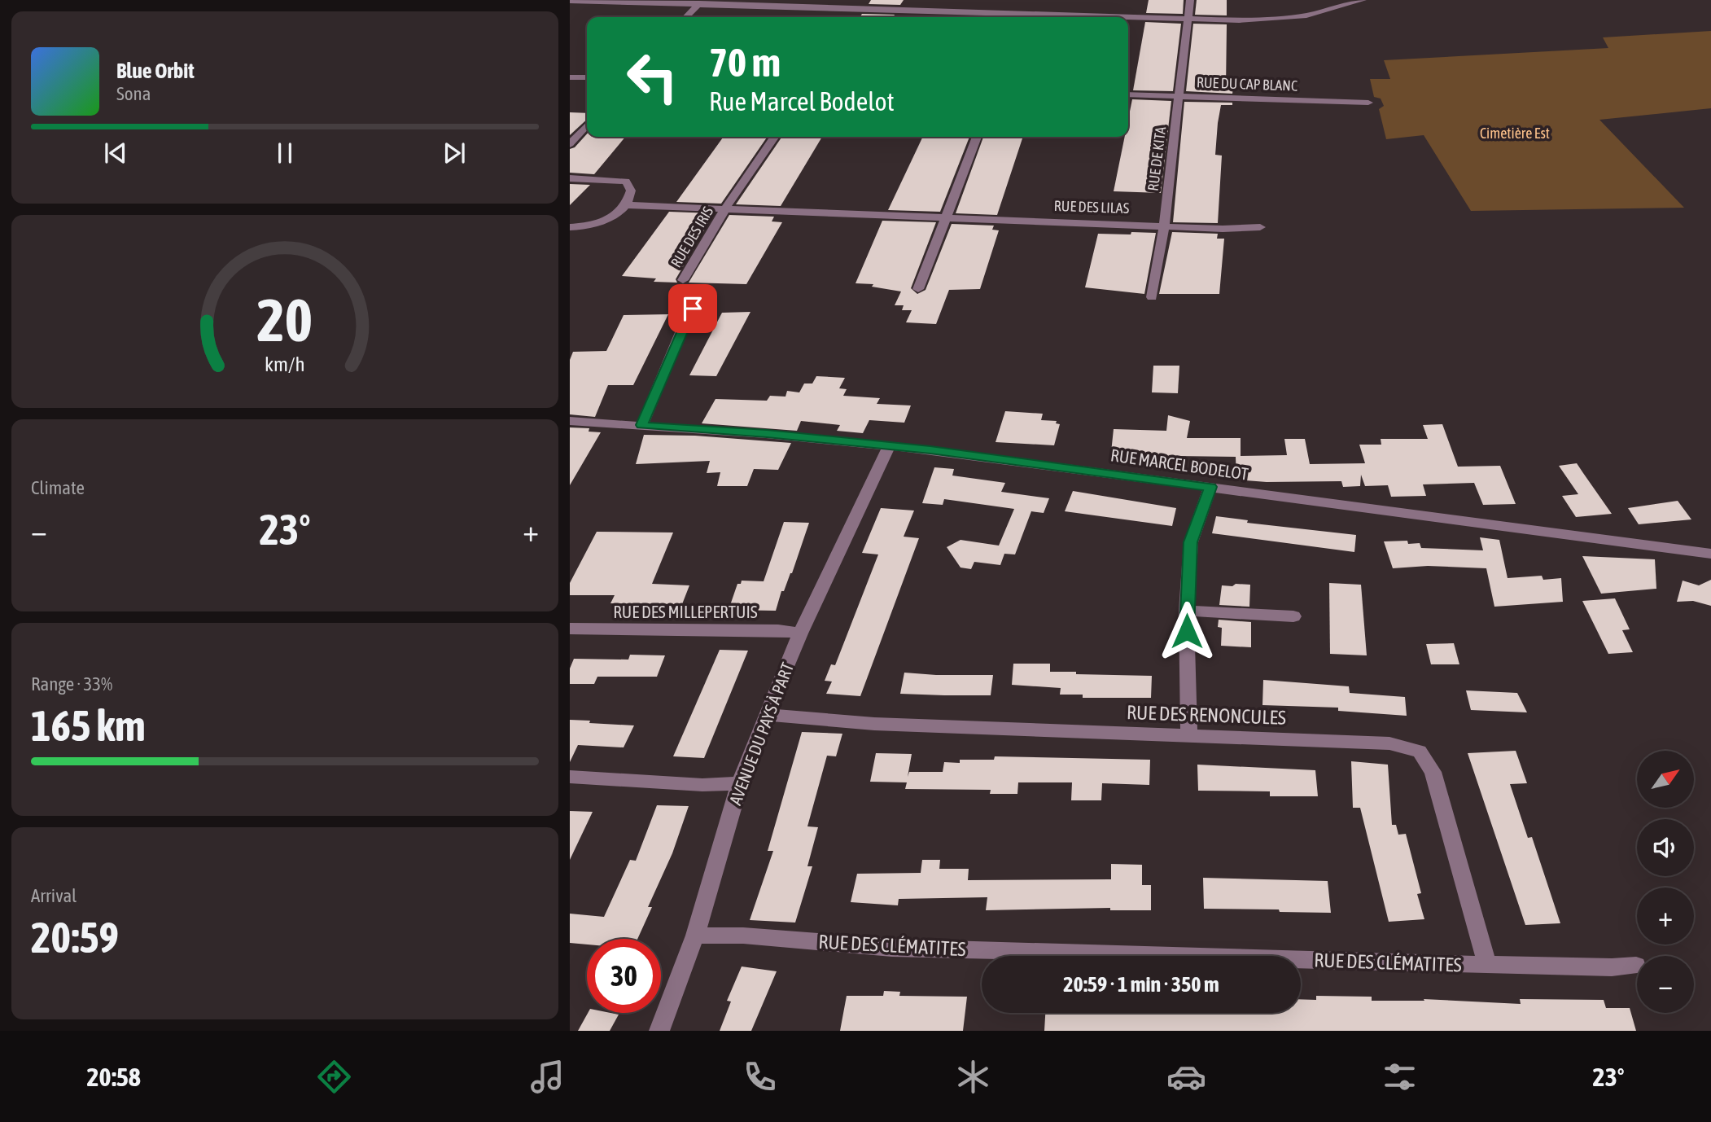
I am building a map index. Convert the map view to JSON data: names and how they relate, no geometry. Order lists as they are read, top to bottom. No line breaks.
{"streets":{"street":["RUE DU CAP BLANC","RUE DE KITA","RUE DES LILAS","RUE DES IRIS","RUE MARCEL BODELOT","RUE DES MILLEPERTUIS","RUE DES RENONCULES","AVENUE DU PAYS À PART","RUE DES CLÉMATITES"]},"crossings":[["RUE DU CAP BLANC","RUE DE KITA"],["RUE DE KITA","RUE DES LILAS"],["RUE DES LILAS","RUE DES IRIS"],["RUE MARCEL BODELOT","AVENUE DU PAYS À PART"],["RUE DES MILLEPERTUIS","AVENUE DU PAYS À PART"],["RUE DES RENONCULES","AVENUE DU PAYS À PART"],["RUE DES RENONCULES","RUE DES CLÉMATITES"],["AVENUE DU PAYS À PART","RUE DES CLÉMATITES"]],"parks":["Cimetière Est"],"north":"top right","page":{"turn":["70 m","Rue Marcel Bodelot"],"song":["Blue Orbit","Sona"],"tile":["Climate",["Range · 33%","165 km"],["Arrival","20:59"]],"heat":["−","23°","+"],"map_buttons":["+","−"],"limit":"30","trip":"20:59 · 1 min · 350 m","tabs":["20:58","23°"],"gauge":["20","km/h"]}}
